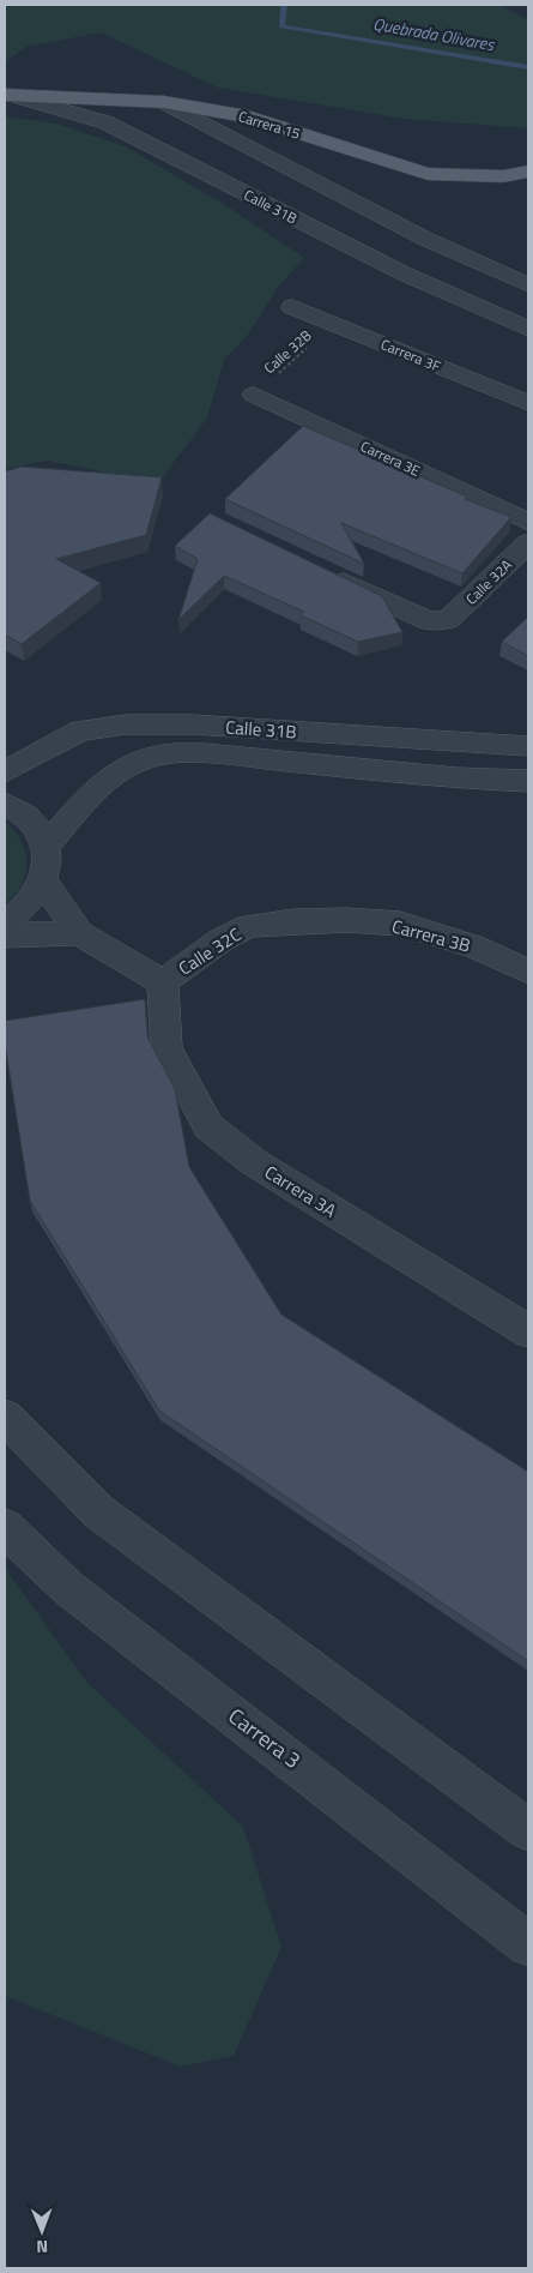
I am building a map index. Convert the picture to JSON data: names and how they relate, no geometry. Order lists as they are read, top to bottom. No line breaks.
{"streets":{"main road":["Carrera 15"],"street":["Calle 31B","Carrera 3F","Carrera 3E","Calle 32A","Carrera 3B","Calle 32C","Carrera 3A","Carrera 3"],"path":["Calle 32B"]},"crossings":[["Carrera 15","Calle 31B"],["Calle 32B","Carrera 3F"],["Calle 32B","Carrera 3E"],["Carrera 3B","Calle 32C"],["Calle 32C","Carrera 3A"]],"water":["Quebrada Olivares"],"north":"bottom"}
